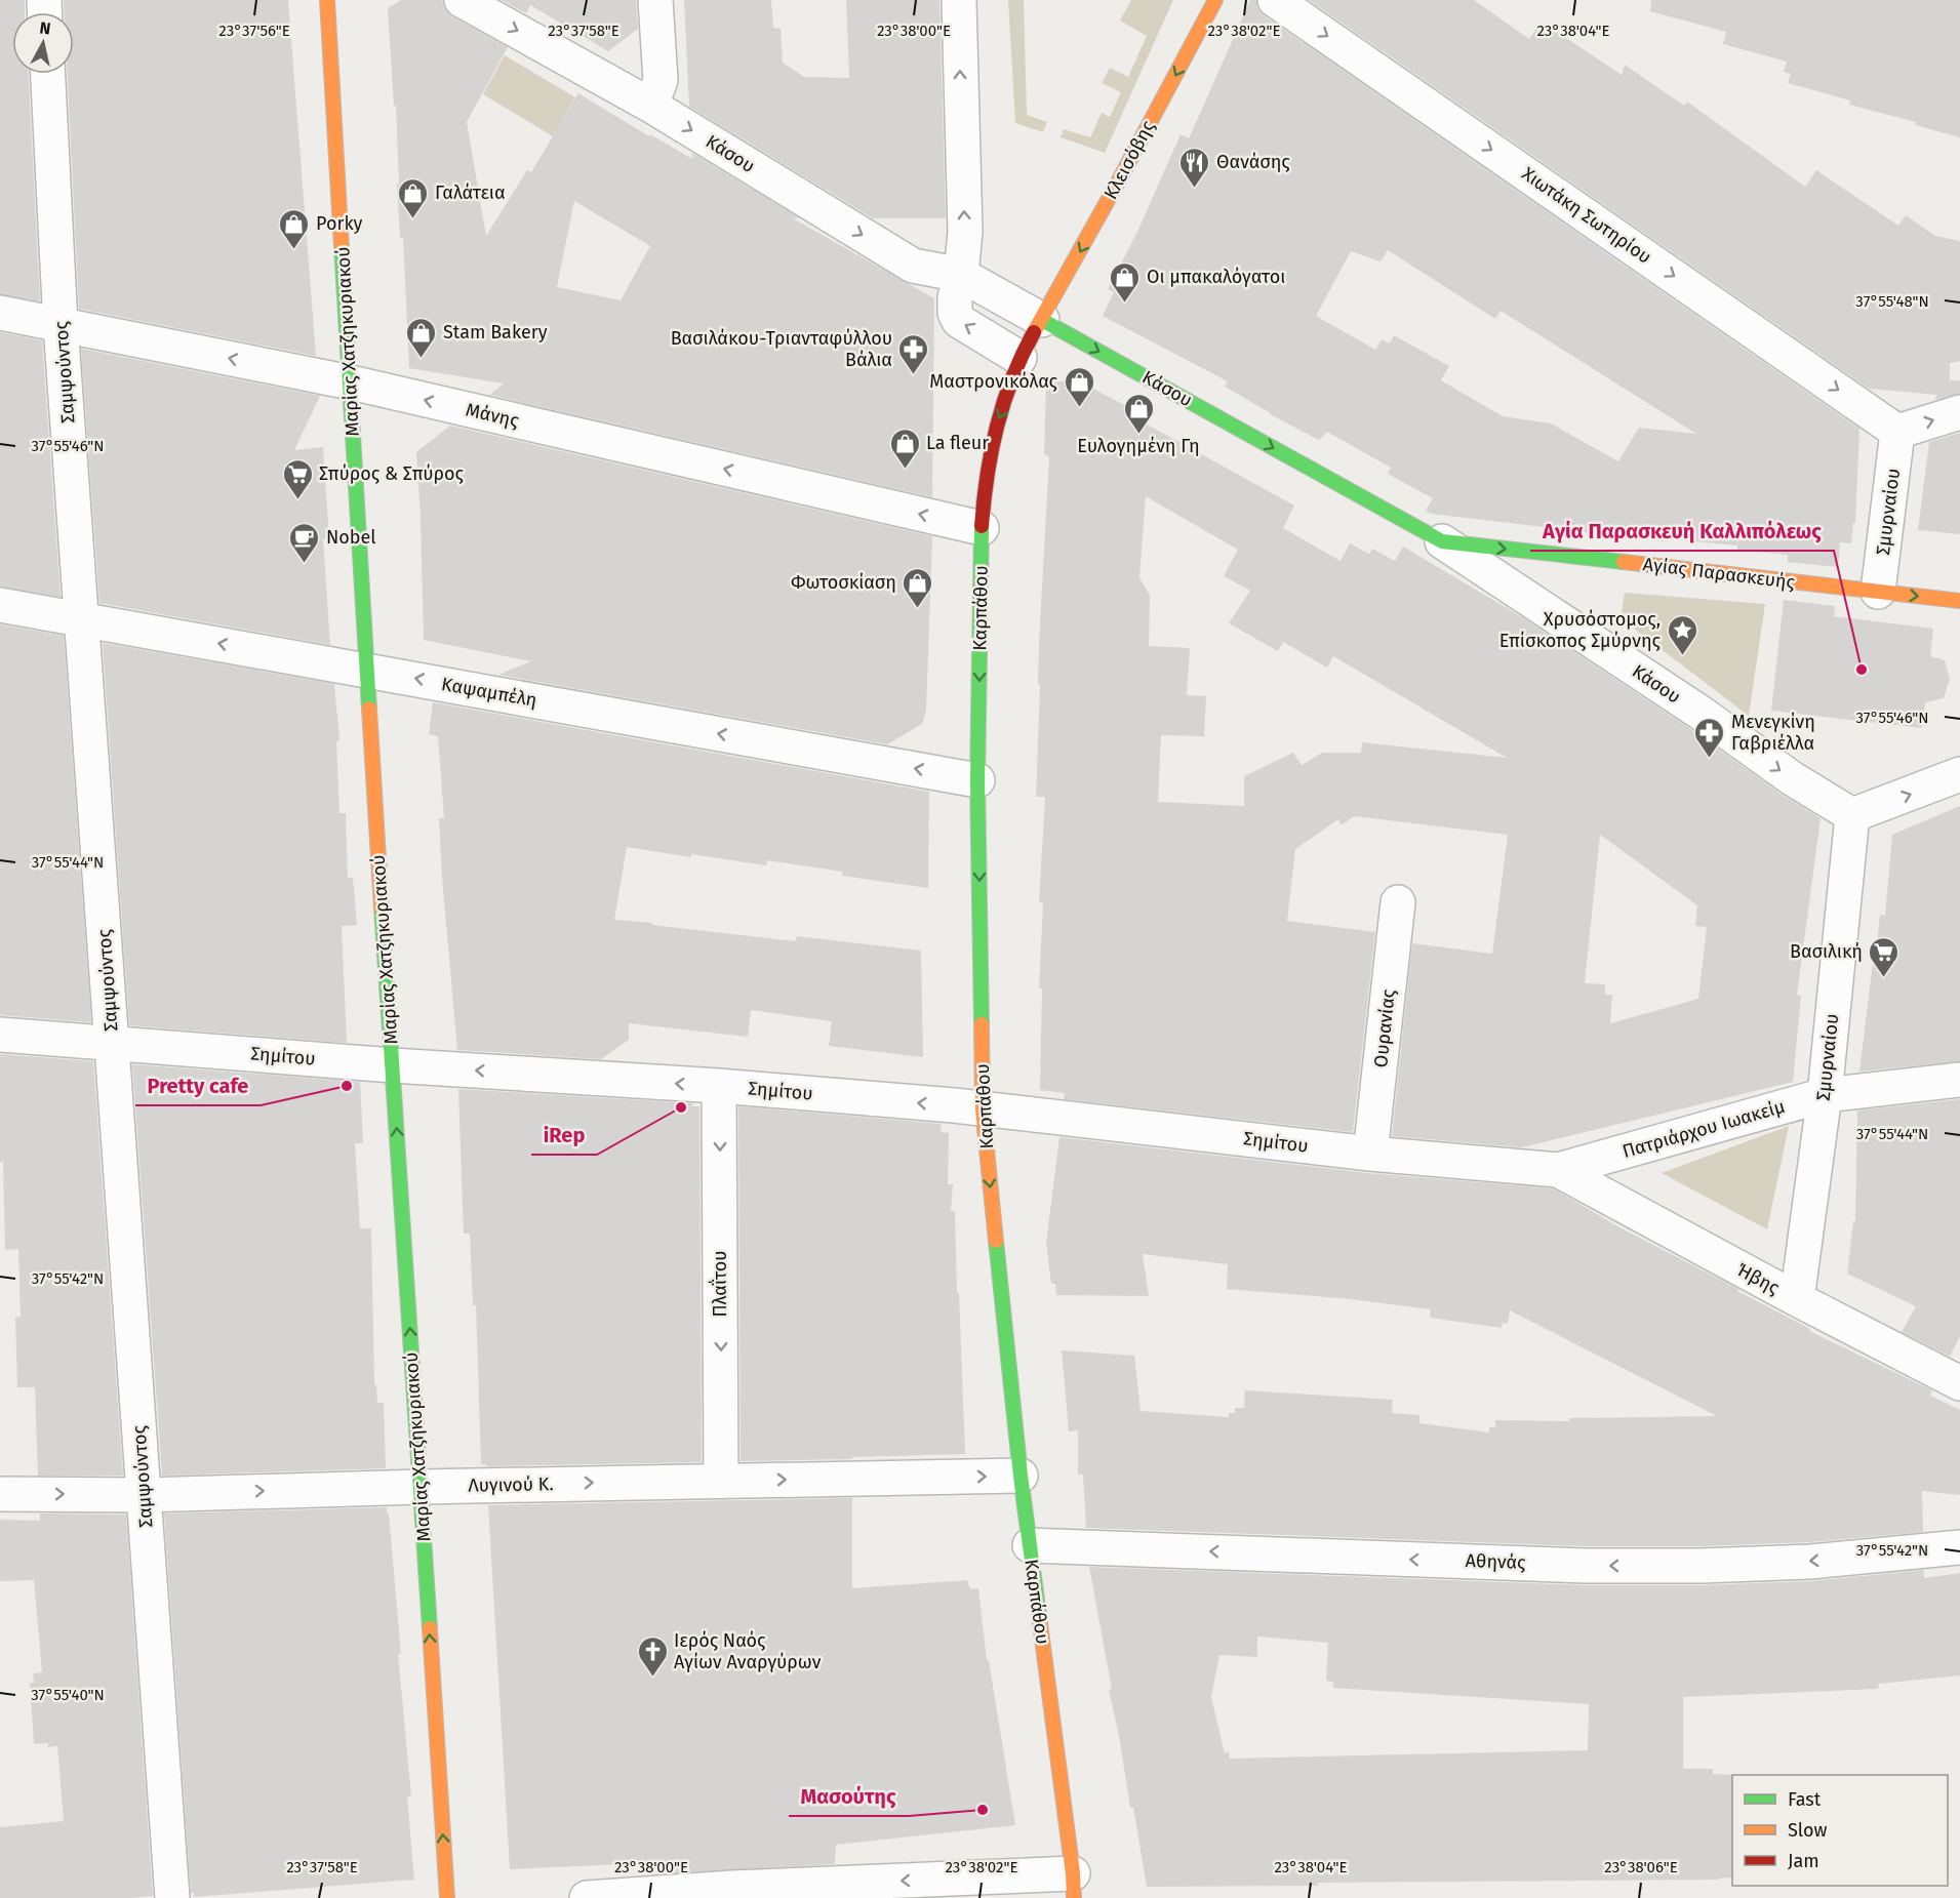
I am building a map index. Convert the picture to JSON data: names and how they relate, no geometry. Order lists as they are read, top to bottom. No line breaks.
{"streets":{"street":["Κάσου","Κλεισόβης","Χιωτάκη Σωτηρίου","Μαρίας Χατζηκυριακού","Σαμψούντος","Μάνης","Σμυρναίου","Αγίας Παρασκευής","Καρπάθου","Καψαμπέλη","Ουρανίας","Σημίτου","Πατριάρχου Ιωακείμ","Ήβης","Πλαΐτου","Λυγινού Κ.","Αθηνάς"]},"crossings":[["Κάσου","Κλεισόβης"],["Κάσου","Σμυρναίου"],["Κάσου","Αγίας Παρασκευής"],["Κάσου","Καρπάθου"],["Κλεισόβης","Καρπάθου"],["Χιωτάκη Σωτηρίου","Σμυρναίου"],["Μαρίας Χατζηκυριακού","Μάνης"],["Μαρίας Χατζηκυριακού","Καψαμπέλη"],["Μαρίας Χατζηκυριακού","Σημίτου"],["Μαρίας Χατζηκυριακού","Λυγινού Κ."],["Σαμψούντος","Μάνης"],["Σαμψούντος","Καψαμπέλη"],["Σαμψούντος","Σημίτου"],["Σαμψούντος","Λυγινού Κ."],["Μάνης","Καρπάθου"],["Σμυρναίου","Αγίας Παρασκευής"],["Σμυρναίου","Πατριάρχου Ιωακείμ"],["Σμυρναίου","Ήβης"],["Καρπάθου","Καψαμπέλη"],["Καρπάθου","Σημίτου"],["Καρπάθου","Λυγινού Κ."],["Καρπάθου","Αθηνάς"],["Ουρανίας","Σημίτου"],["Σημίτου","Πατριάρχου Ιωακείμ"],["Σημίτου","Ήβης"],["Σημίτου","Πλαΐτου"],["Πατριάρχου Ιωακείμ","Ήβης"],["Πλαΐτου","Λυγινού Κ."]],"one_way":["Κάσου","Κλεισόβης","Χιωτάκη Σωτηρίου","Μαρίας Χατζηκυριακού","Μάνης","Αγίας Παρασκευής","Καρπάθου","Καψαμπέλη","Σημίτου","Πλαΐτου","Λυγινού Κ.","Αθηνάς"],"places":{"restaurant":["Θανάσης"],"shop":["Γαλάτεια","Porky","Οι μπακαλόγατοι","Stam Bakery","Μαστρονικόλας","Ευλογημένη Γη","La fleur","Φωτοσκίαση"],"pharmacy":["Βασιλάκου-Τριανταφύλλου Βάλια","Μενεγκίνη Γαβριέλλα"],"supermarket":["Σπύρος & Σπύρος","Βασιλική"],"cafe":["Nobel"],"place":["Χρυσόστομος, Επίσκοπος Σμύρνης"],"other":["Αγία Παρασκευή Καλλιπόλεως","Pretty cafe","iRep","Μασούτης"],"church":["Ιερός Ναός Αγίων Αναργύρων"]},"legend":["Fast","Slow","Jam"],"north":"top","coordinates":["23°37'56\"E","23°37'58\"E","23°38'00\"E","23°38'02\"E","23°38'04\"E","37°55'48\"N","37°55'46\"N","37°55'44\"N","37°55'42\"N","37°55'40\"N","23°38'06\"E"]}
